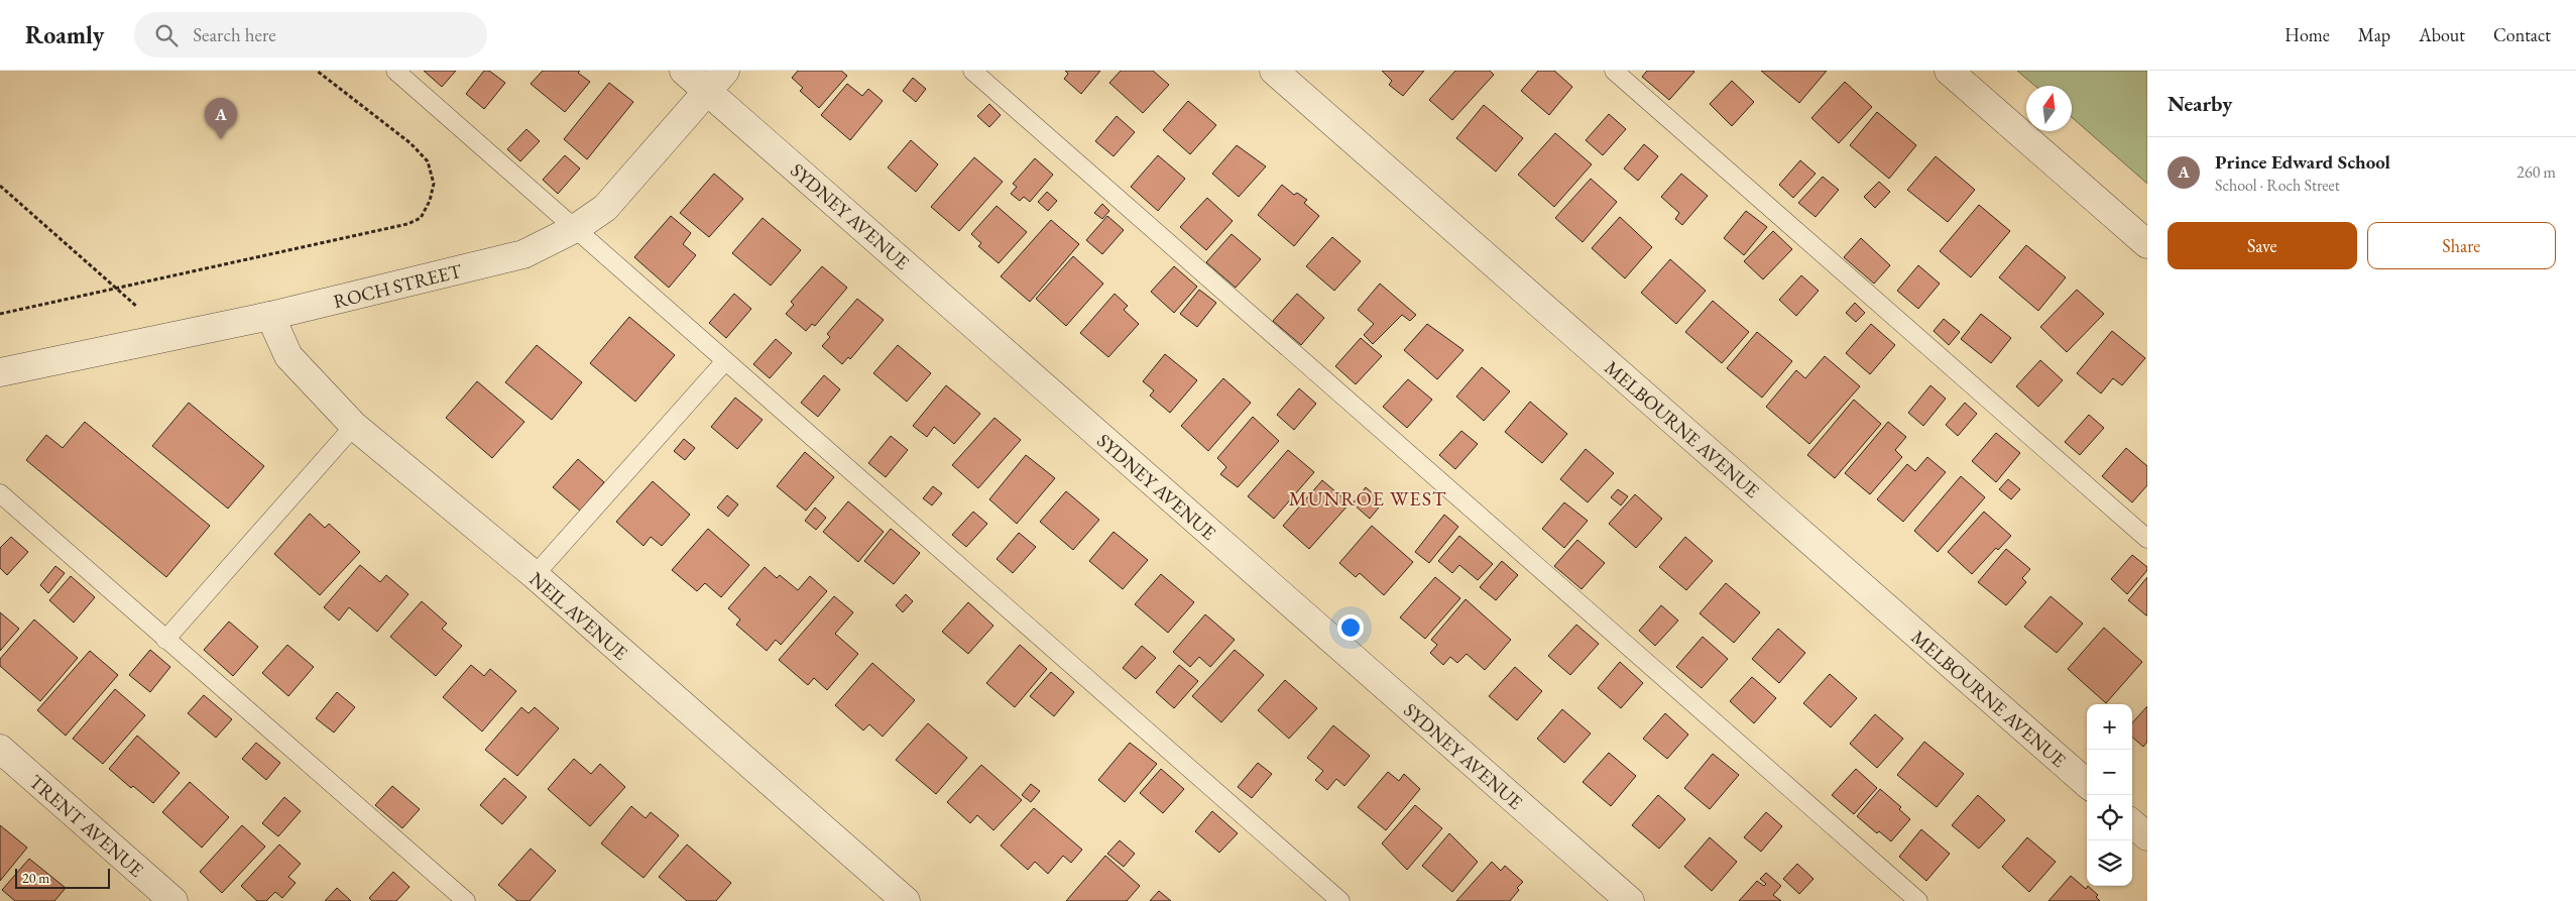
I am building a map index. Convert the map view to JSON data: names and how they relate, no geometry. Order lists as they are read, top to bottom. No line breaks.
{"streets":{"street":["SYDNEY AVENUE","ROCH STREET","MELBOURNE AVENUE","NEIL AVENUE","TRENT AVENUE"]},"crossings":[["SYDNEY AVENUE","ROCH STREET"],["ROCH STREET","NEIL AVENUE"]],"districts":["MUNROE WEST"],"scale_bar":"20 m","north":"top","page":{"header":"Roamly","search":"Search here","nav":["Home","Map","About","Contact"],"heading":"Nearby","pins":"A","list":[{"mark":"A","name":"Prince Edward School","note":"School · Roch Street","value":"260 m"}],"buttons":["Save","Share"],"map_buttons":["+","−"],"scale":"20 m"}}
